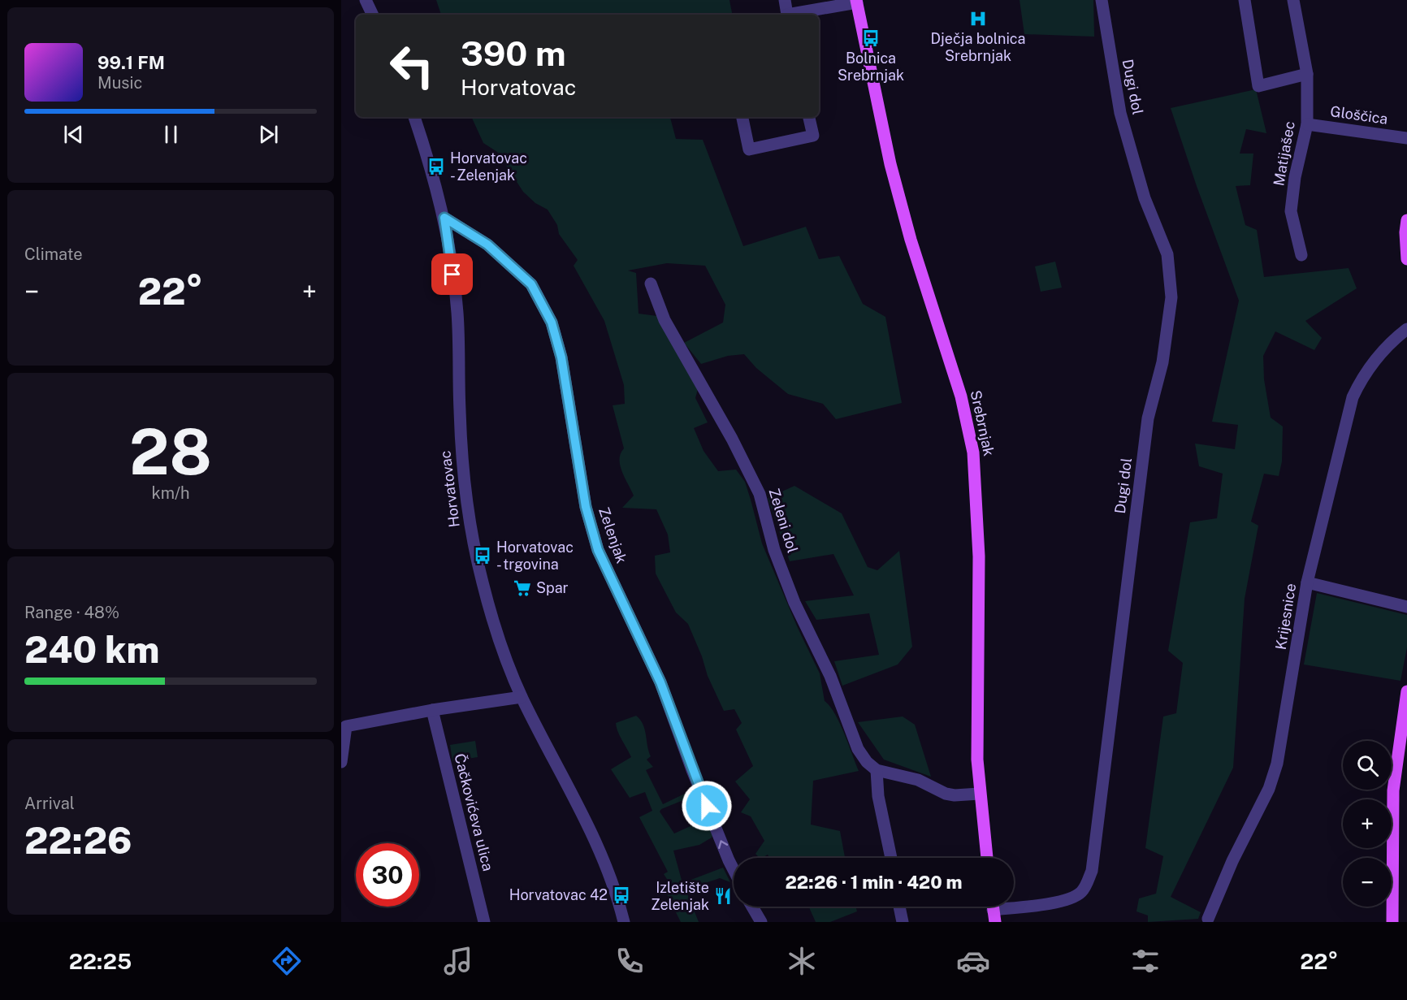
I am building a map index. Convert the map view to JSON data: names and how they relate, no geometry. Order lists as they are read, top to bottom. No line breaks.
{"streets":{"main road":["Srebrnjak"],"street":["Dugi dol","Gloščica","Matijašec","Horvatovac","Zeleni dol","Zelenjak","Krijesnice","Čačkovićeva ulica"]},"crossings":[["Gloščica","Matijašec"],["Horvatovac","Zelenjak"]],"one_way":["Zelenjak"],"places":{"hospital":["Dječja bolnica Srebrnjak"],"bus stop":["Bolnica Srebrnjak","Horvatovac - Zelenjak","Horvatovac - trgovina","Horvatovac 42"],"supermarket":["Spar"],"restaurant":["Izletište Zelenjak"]},"page":{"turn":["390 m","Horvatovac"],"song":["99.1 FM","Music"],"tile":["Climate",["28","km/h"],["Range · 48%","240 km"],["Arrival","22:26"]],"heat":["−","22°","+"],"map_buttons":["+","−"],"limit":"30","trip":"22:26 · 1 min · 420 m","tabs":["22:25","22°"]}}
